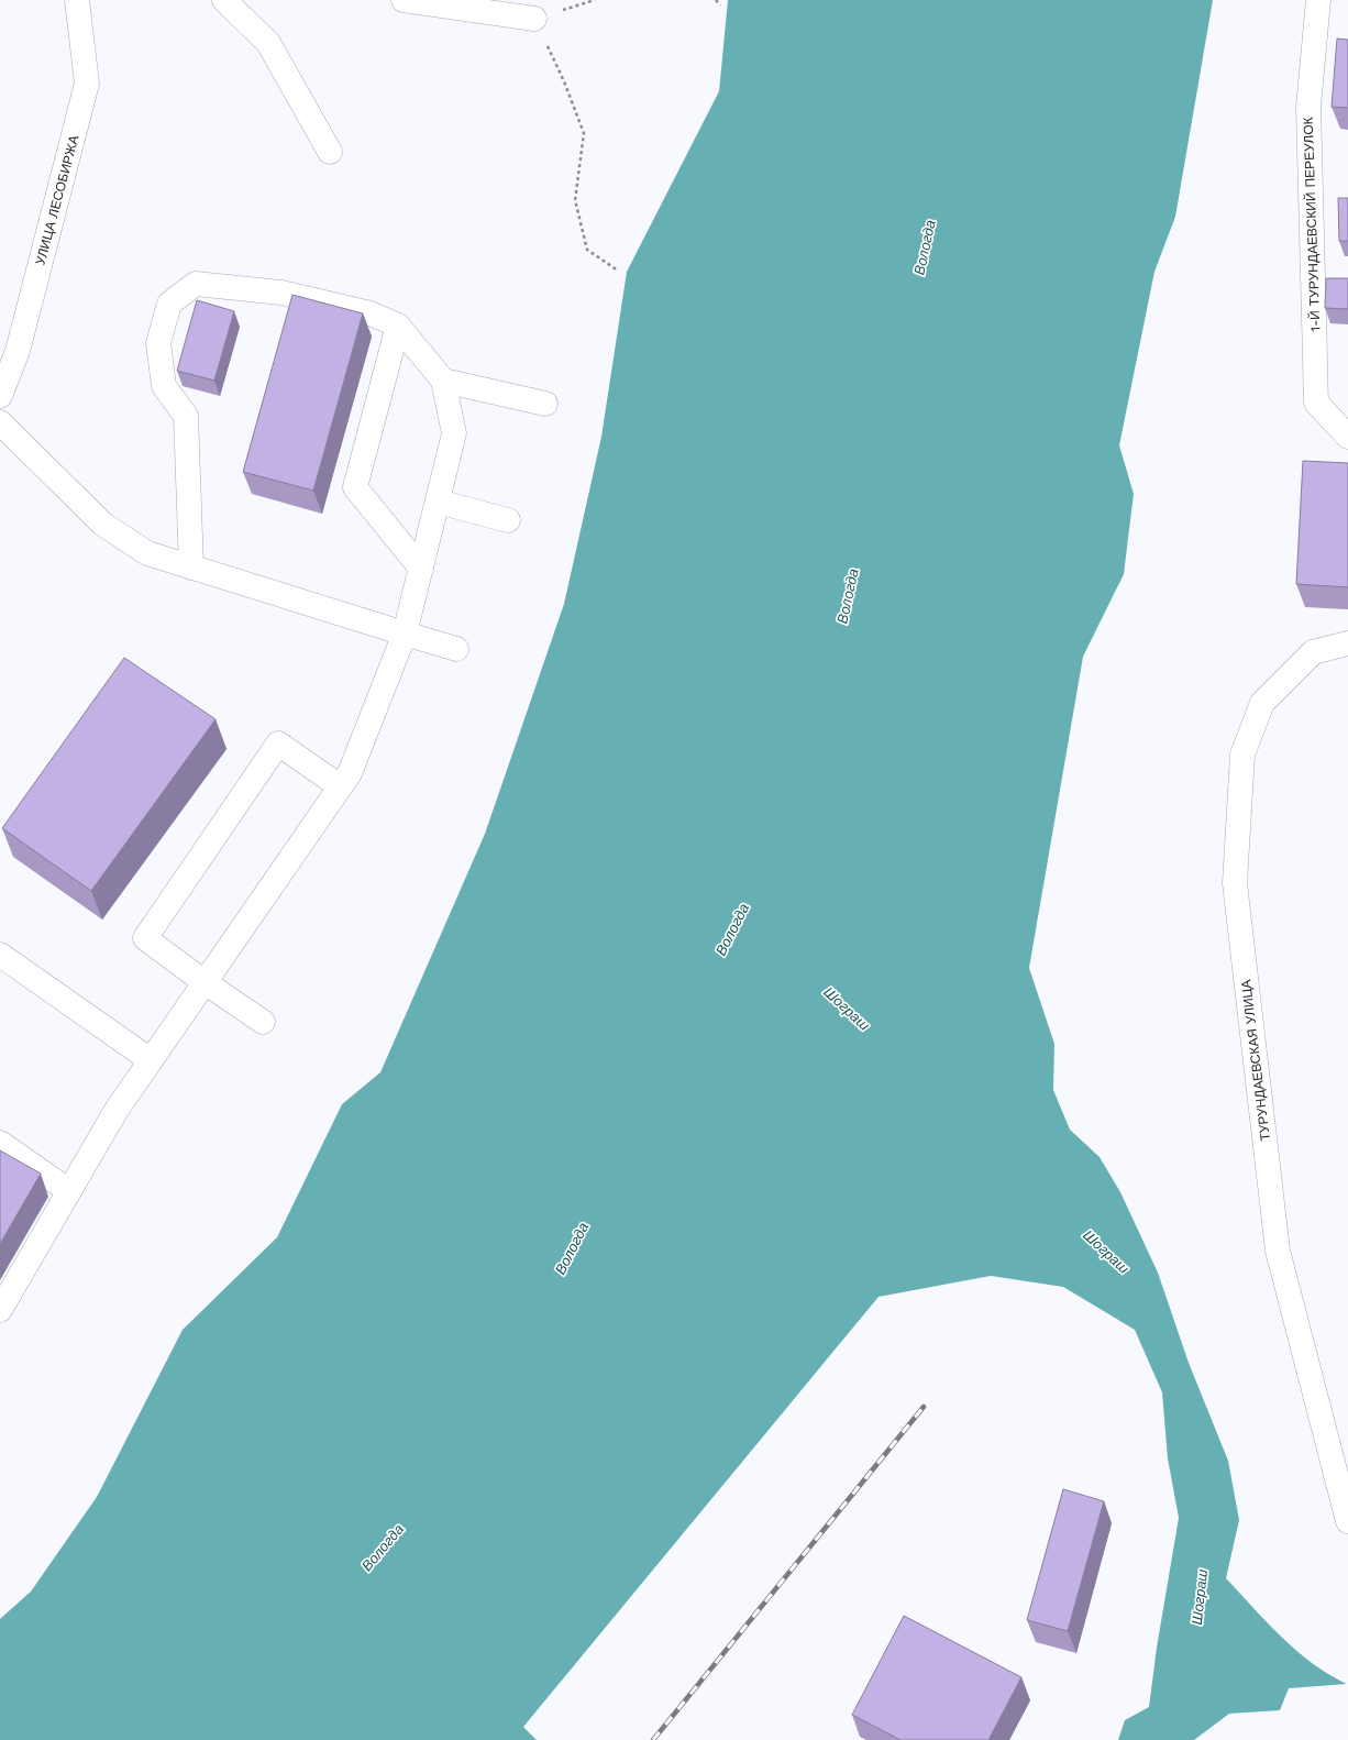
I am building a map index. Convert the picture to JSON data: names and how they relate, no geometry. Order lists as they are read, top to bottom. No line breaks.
{"streets":{"street":["УЛИЦА ЛЕСОБИРЖА","1-Й ТУРУНДАЕВСКИЙ ПЕРЕУЛОК","ТУРУНДАЕВСКАЯ УЛИЦА"]},"water":["Вологда","Шограш"]}
